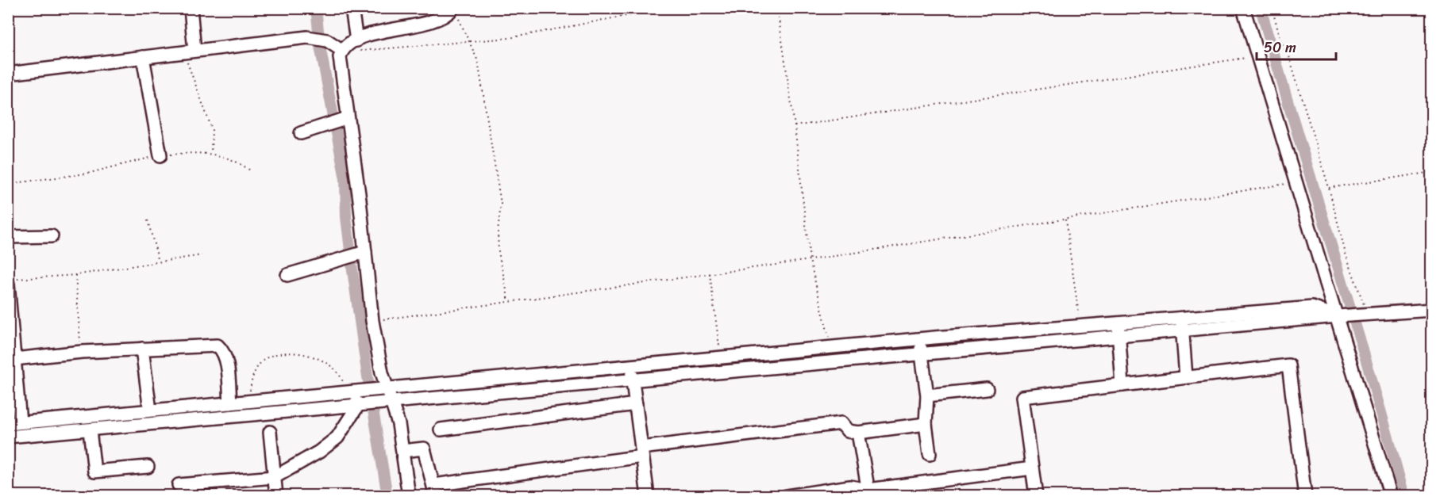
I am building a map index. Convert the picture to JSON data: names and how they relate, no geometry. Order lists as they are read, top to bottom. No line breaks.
{"scale_bar":"50 m"}
